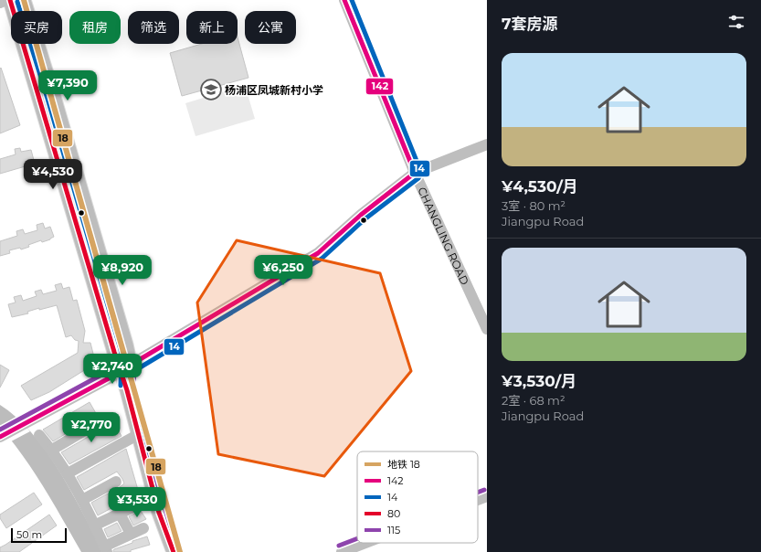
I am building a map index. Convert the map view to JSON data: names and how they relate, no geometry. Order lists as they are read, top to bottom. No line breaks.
{"streets":{"street":["CHANGLING ROAD"]},"places":{"school or university":["杨浦区凤城新村小学"]},"lines":["metro line 18","transit line 142","transit line 14","transit line 80","transit line 115"],"legend":["地铁 18","142","14","80","115"],"scale_bar":"50 m","page":{"heading":"7套房源","chip":["买房","租房","筛选","新上","公寓"],"list":[{"name":"¥4,530/月","note":"3室 · 80 m² · Jiangpu Road"},{"name":"¥3,530/月","note":"2室 · 68 m² · Jiangpu Road"}],"price":["¥7,390","¥4,530","¥8,920","¥6,250","¥2,740","¥2,770","¥3,530"],"scale":"50 m"}}
